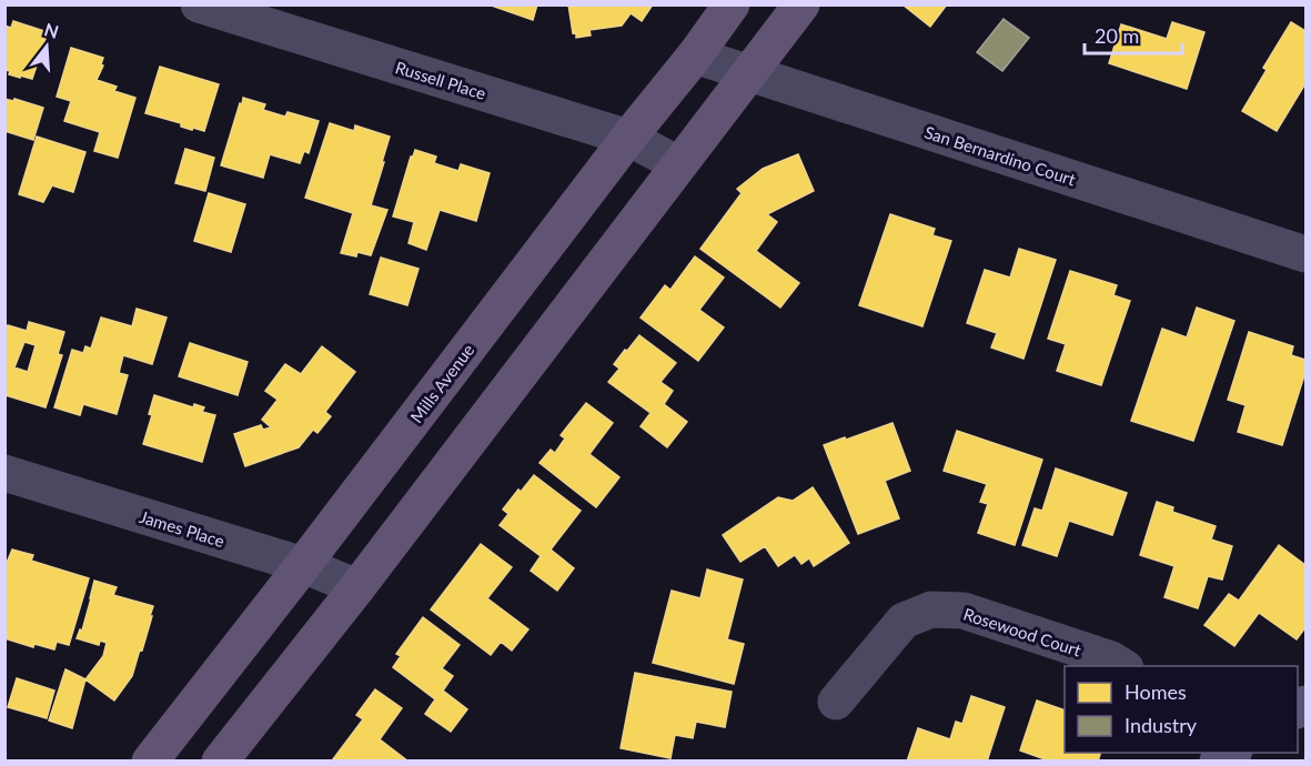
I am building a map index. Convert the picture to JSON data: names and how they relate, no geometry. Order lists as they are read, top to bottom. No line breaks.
{"streets":{"main road":["Mills Avenue"],"street":["Russell Place","San Bernardino Court","James Place","Rosewood Court"]},"crossings":[["Russell Place","Mills Avenue"],["San Bernardino Court","Mills Avenue"],["Mills Avenue","James Place"]],"legend":["Homes","Industry"],"scale_bar":"20 m","north":"top"}
